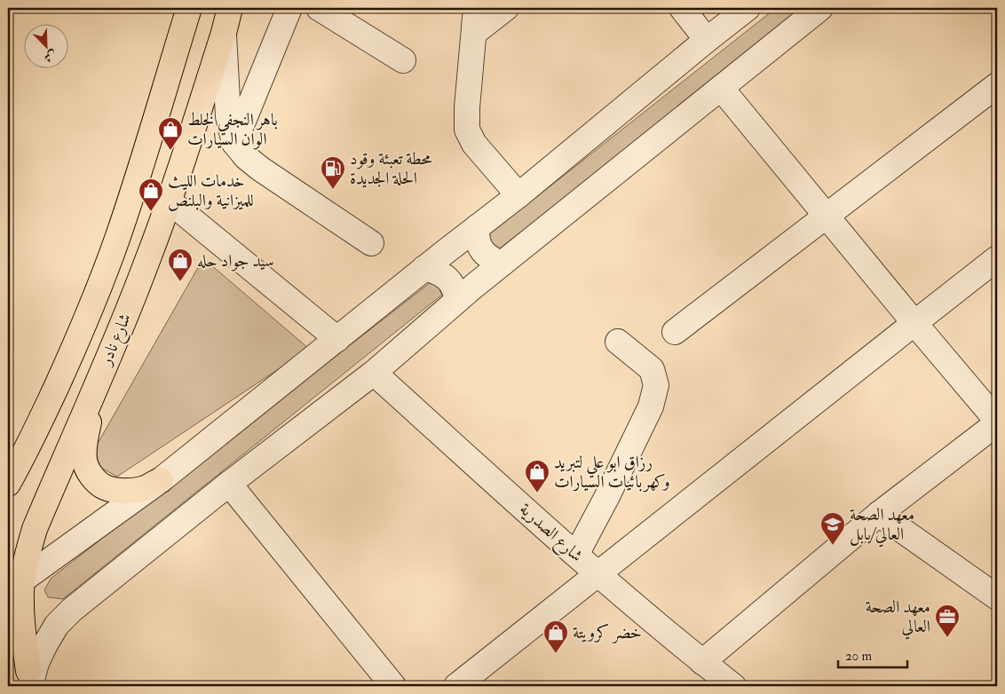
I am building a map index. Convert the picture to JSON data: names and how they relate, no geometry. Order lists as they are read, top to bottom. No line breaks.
{"streets":{"main road":["شارع نادر"],"street":["شارع الصدرية"]},"places":{"shop":["باهر النجفي لخلط الوان السيارات","خدمات الليث للميزانية والبلنص","سيد جواد حله","رزاق ابو علي لتبريد وكهربائيات السيارات","خضر كرويتة"],"fuel station":["محطة تعبئة وقود الحلة الجديدة"],"school or university":["معهد الصحة العالي/بابل"],"office":["معهد الصحة العالي"]},"scale_bar":"20 m","north":"bottom right"}
